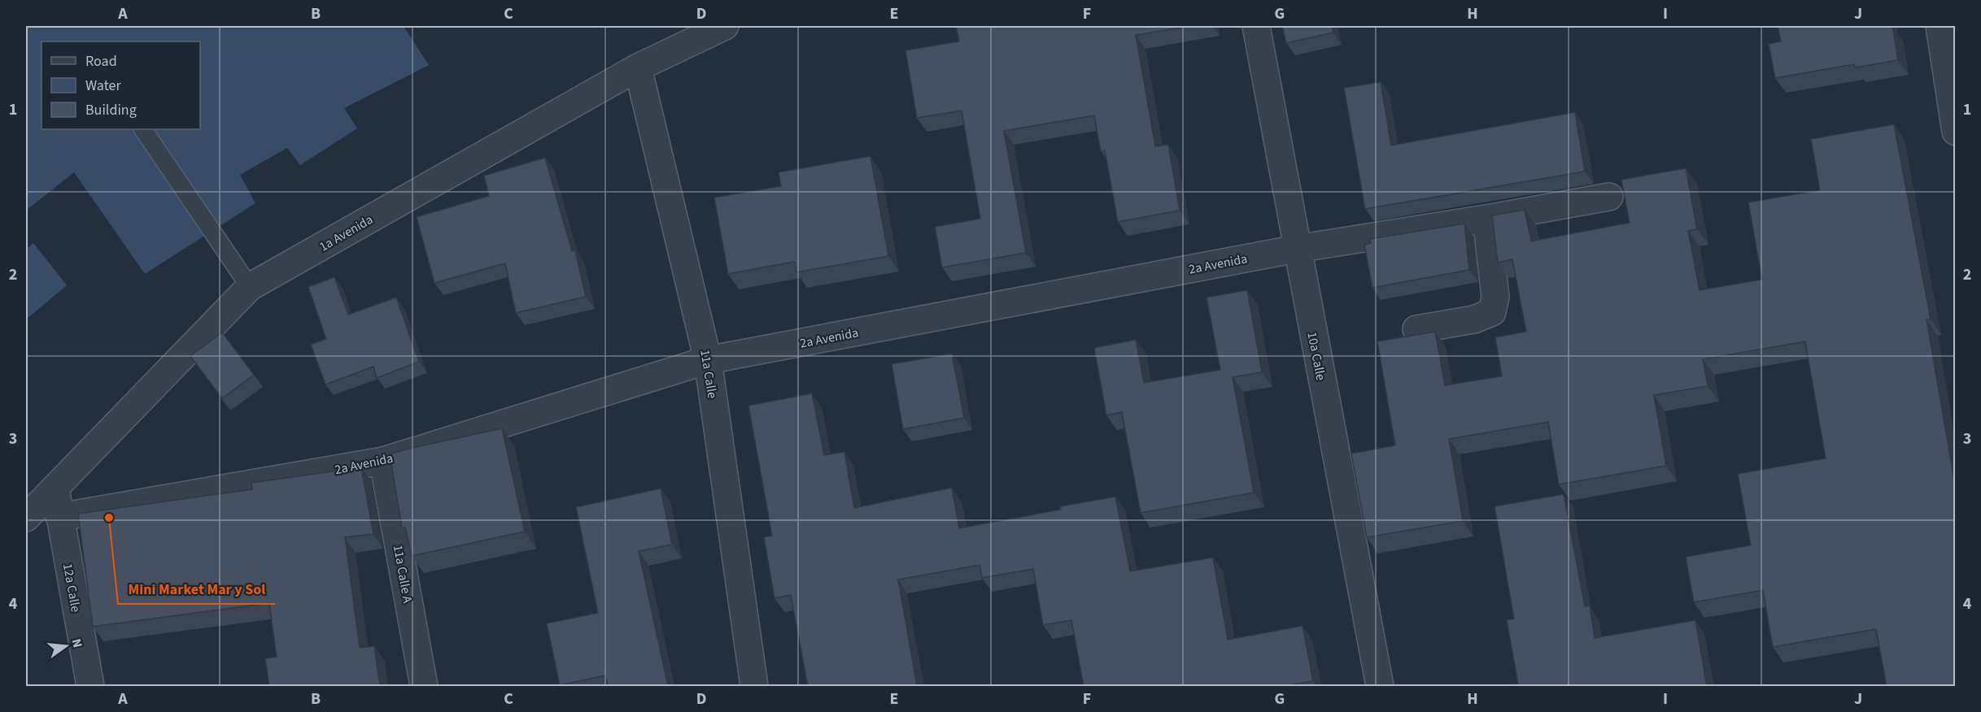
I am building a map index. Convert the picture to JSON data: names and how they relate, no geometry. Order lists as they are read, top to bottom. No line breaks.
{"streets":{"street":["1a Avenida","2a Avenida","10a Calle","11a Calle","11a Calle A","12a Calle"]},"crossings":[["1a Avenida","11a Calle"],["1a Avenida","12a Calle"],["2a Avenida","10a Calle"],["2a Avenida","11a Calle"],["2a Avenida","11a Calle A"],["2a Avenida","12a Calle"]],"places":["Mini Market Mar y Sol"],"legend":["Road","Water","Building"],"north":"right","grid":{"columns":["A","B","C","D","E","F","G","H","I","J"],"rows":["1","2","3","4"]}}
